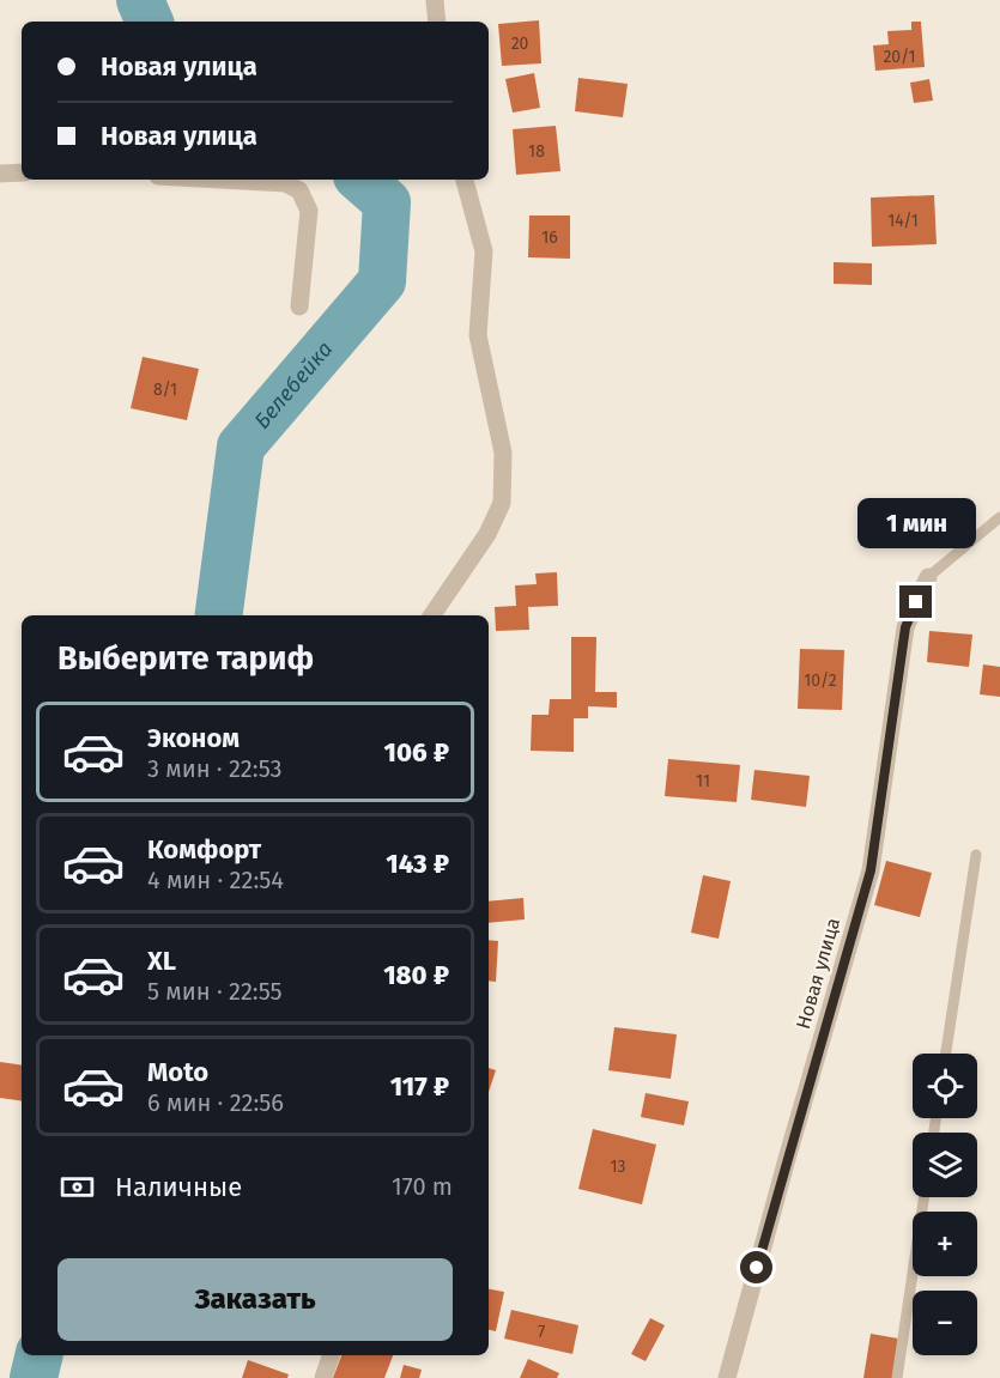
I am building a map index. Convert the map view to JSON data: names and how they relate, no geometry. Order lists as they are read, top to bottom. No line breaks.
{"streets":{"street":["Новая улица"]},"water":["Белебейка"],"house_numbers":["20","20/1","18","14/1","16","8/1","10/2","11","13","7"],"page":{"banner":["Новая улица","Новая улица"],"bubble":"1 мин","heading":"Выберите тариф","list":[{"name":"Эконом","note":"3 мин · 22:53","value":"106 ₽"},{"name":"Комфорт","note":"4 мин · 22:54","value":"143 ₽"},{"name":"XL","note":"5 мин · 22:55","value":"180 ₽"},{"name":"Moto","note":"6 мин · 22:56","value":"117 ₽"}],"map_buttons":["+","−"],"pay":["Наличные","170 m"],"buttons":"Заказать"}}
